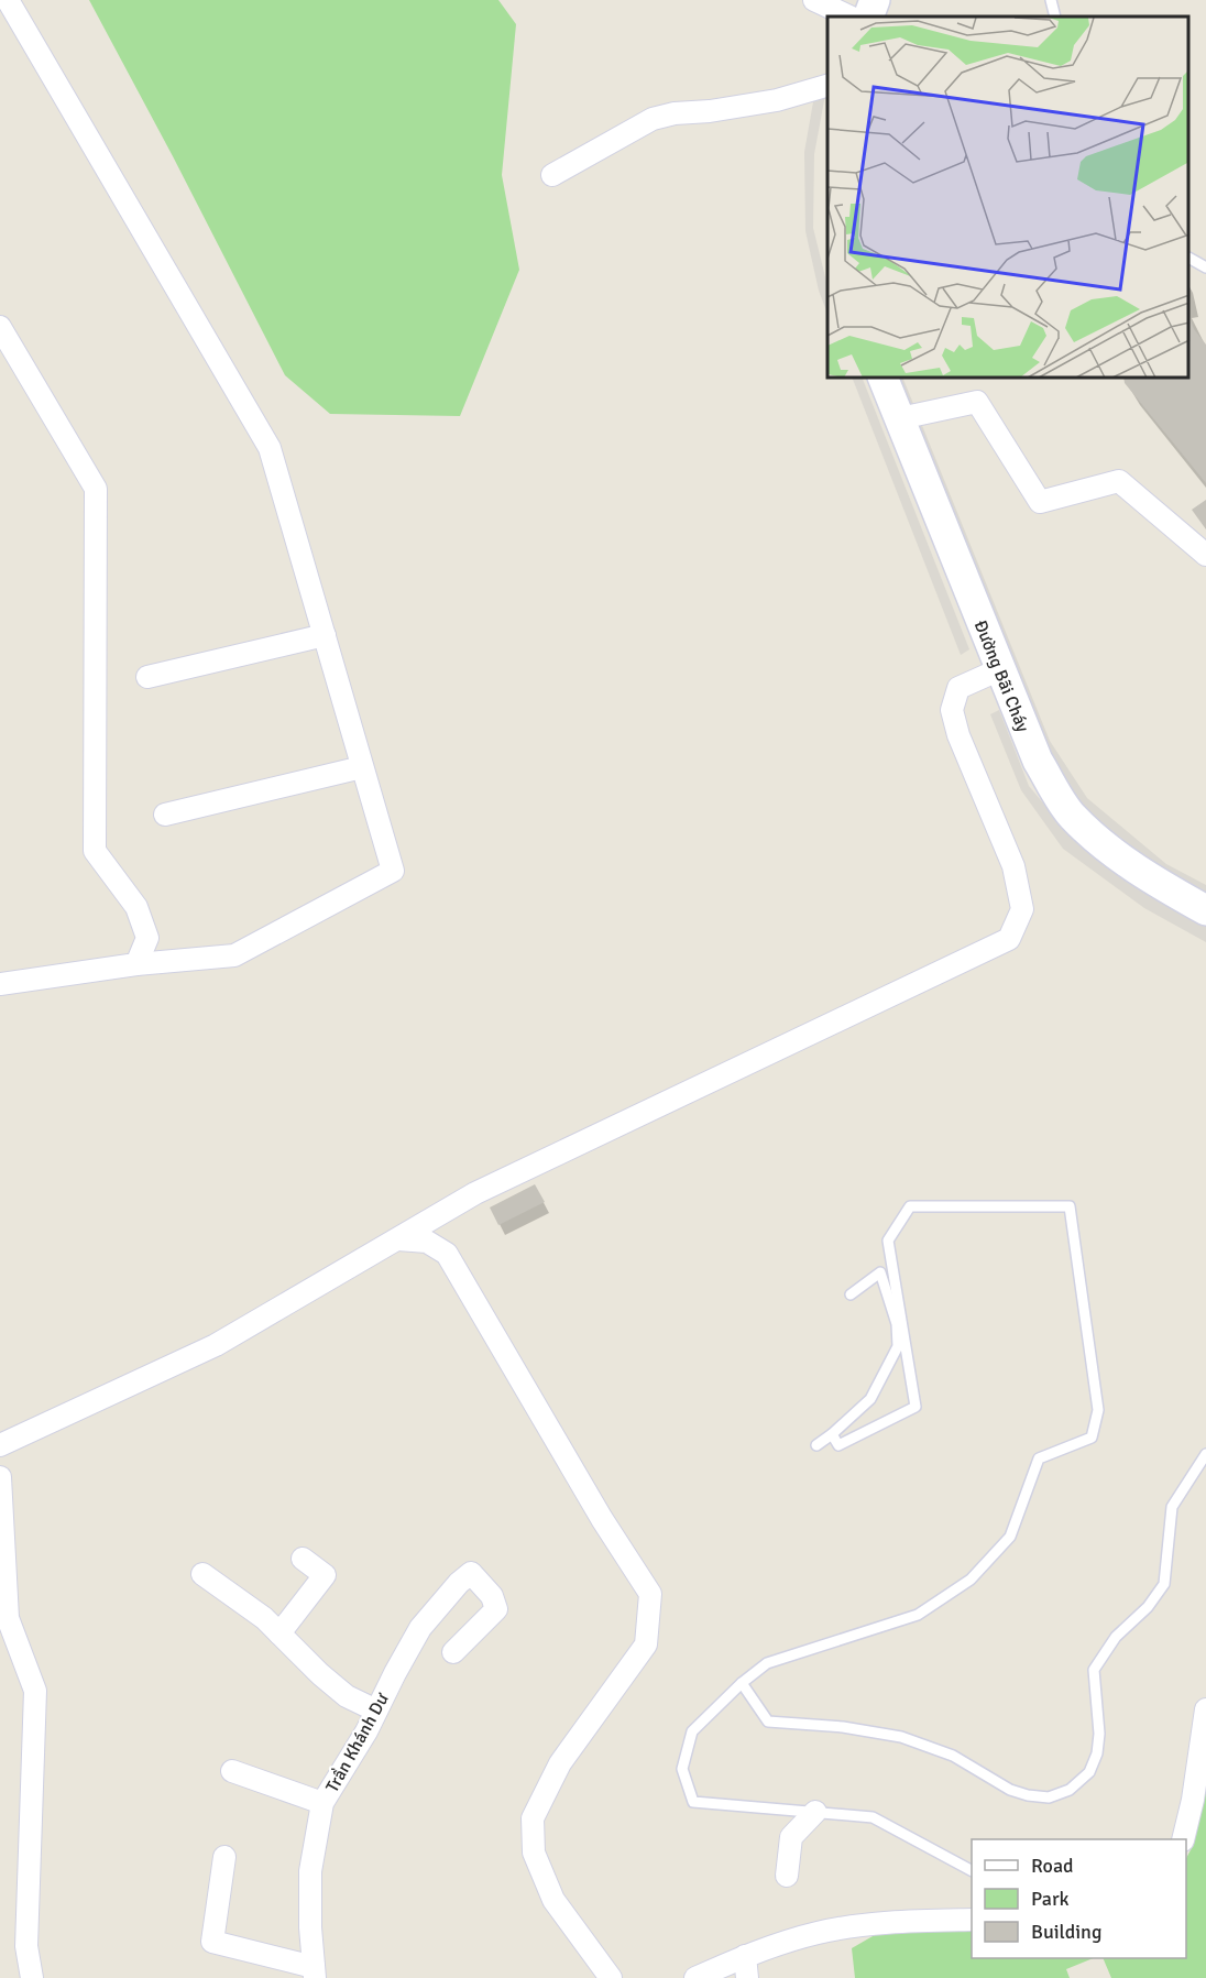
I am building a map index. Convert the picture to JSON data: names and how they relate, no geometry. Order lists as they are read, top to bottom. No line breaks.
{"streets":{"main road":["Đường Bãi Cháy"],"street":["Trần Khánh Dư"]},"legend":["Road","Park","Building"]}
